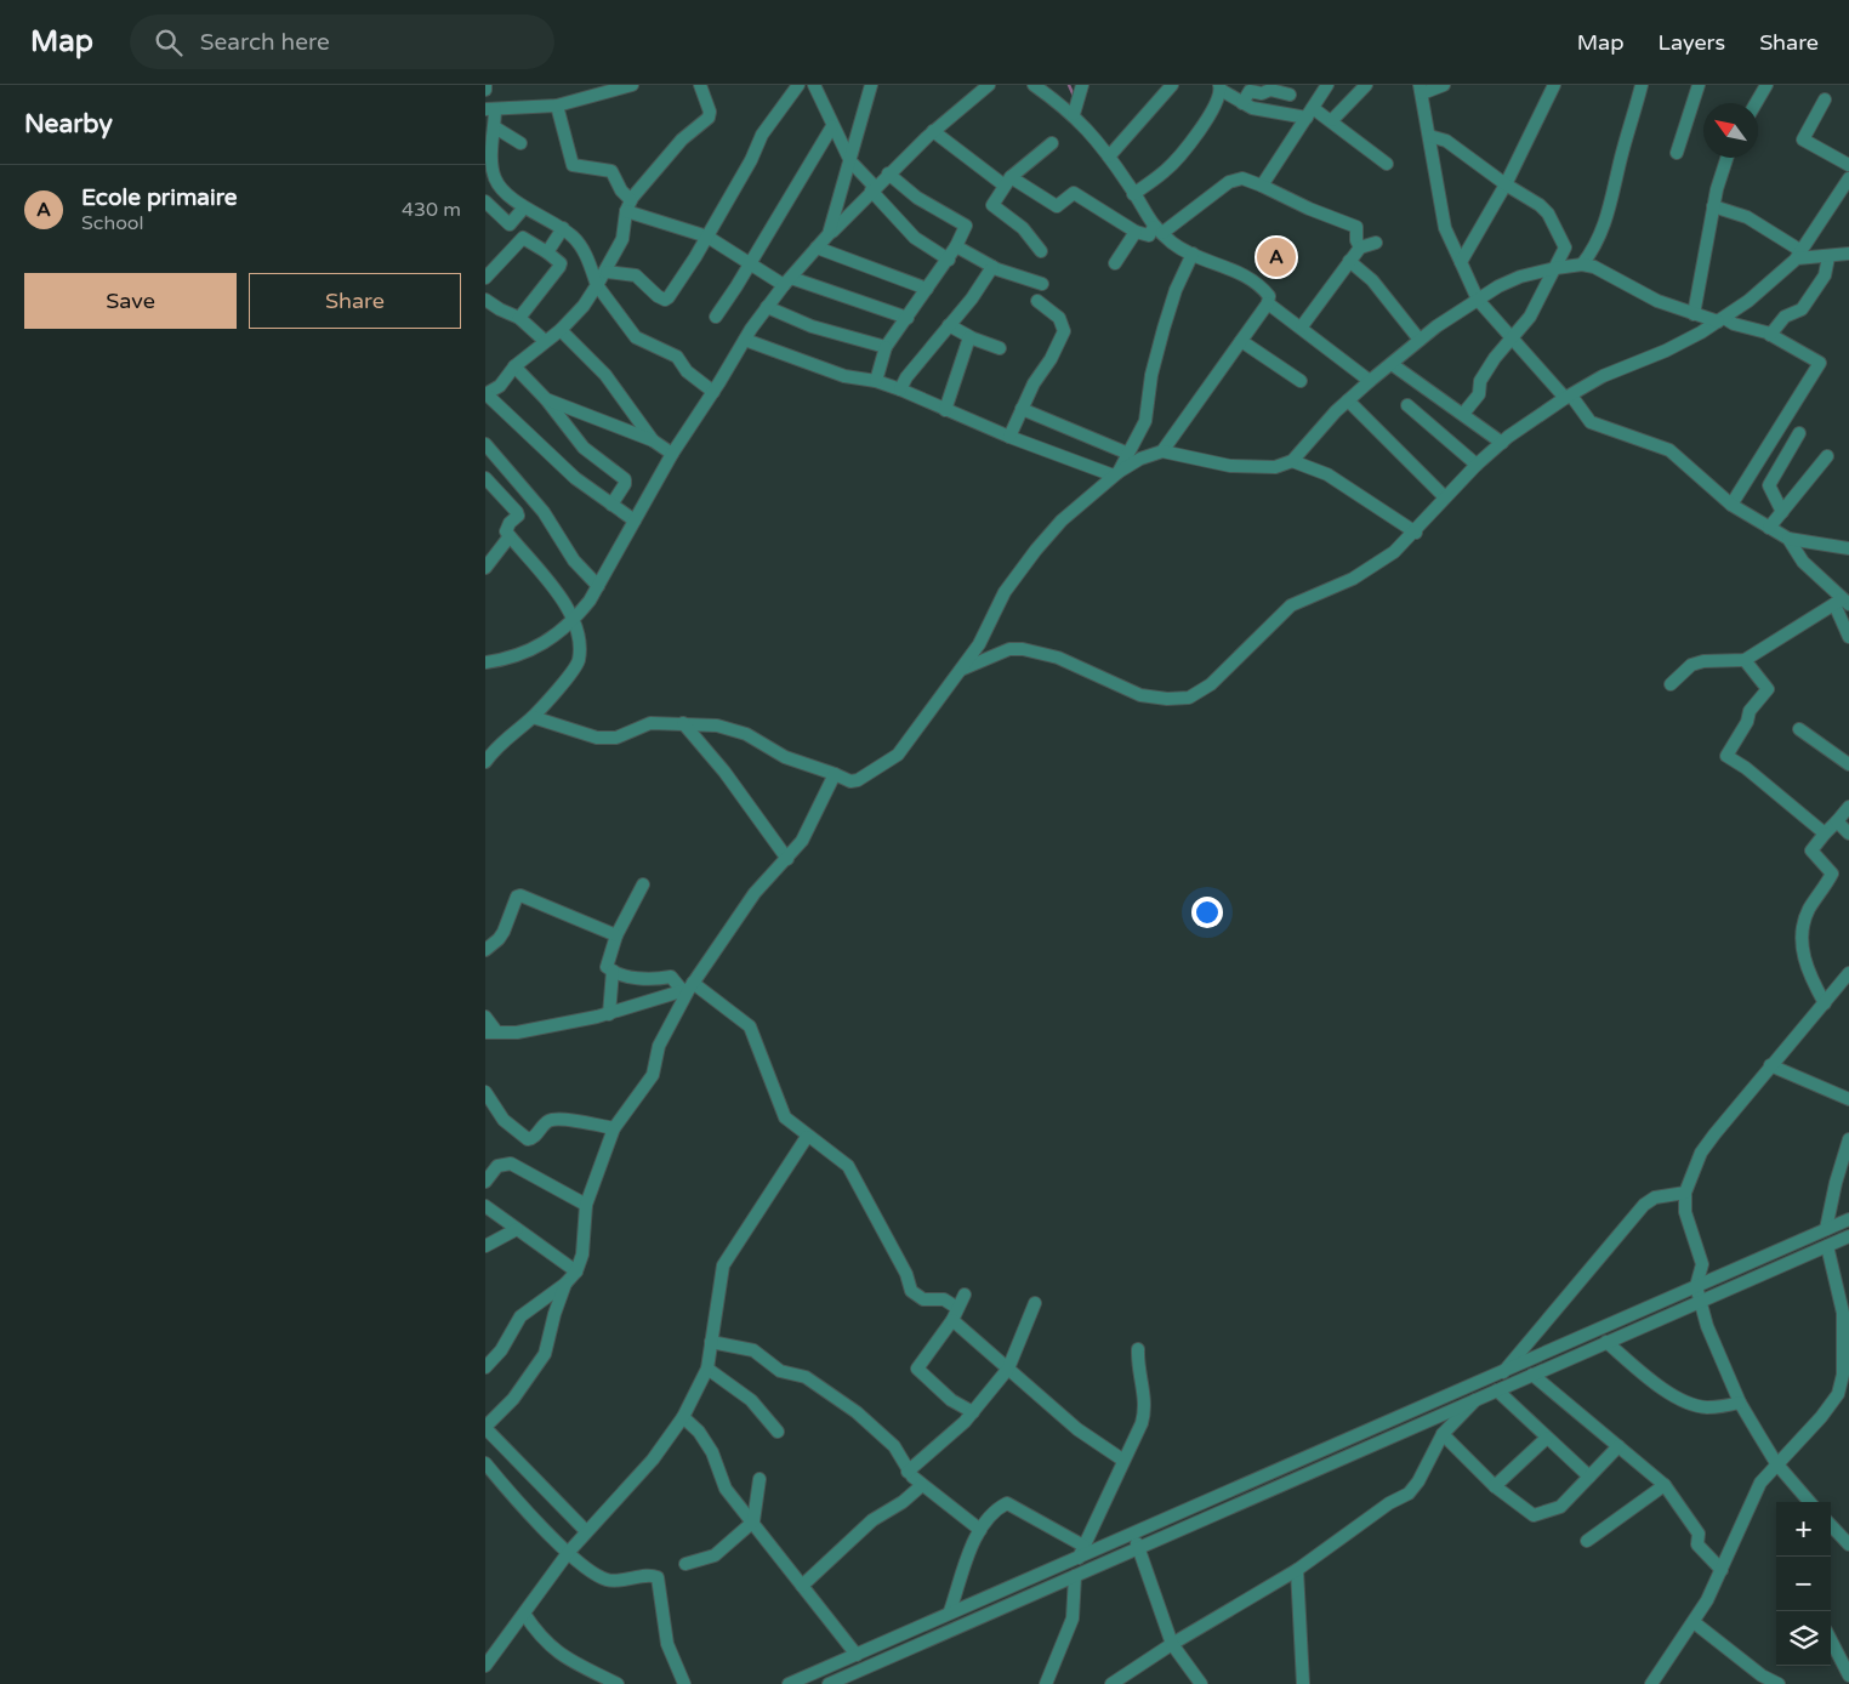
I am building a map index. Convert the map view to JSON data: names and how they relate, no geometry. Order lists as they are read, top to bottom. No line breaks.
{"north":"top left","page":{"header":"Map","search":"Search here","nav":["Map","Layers","Share"],"heading":"Nearby","list":[{"mark":"A","name":"Ecole primaire","note":"School","value":"430 m"}],"pins":"A","buttons":["Save","Share"],"map_buttons":["+","−"]}}
